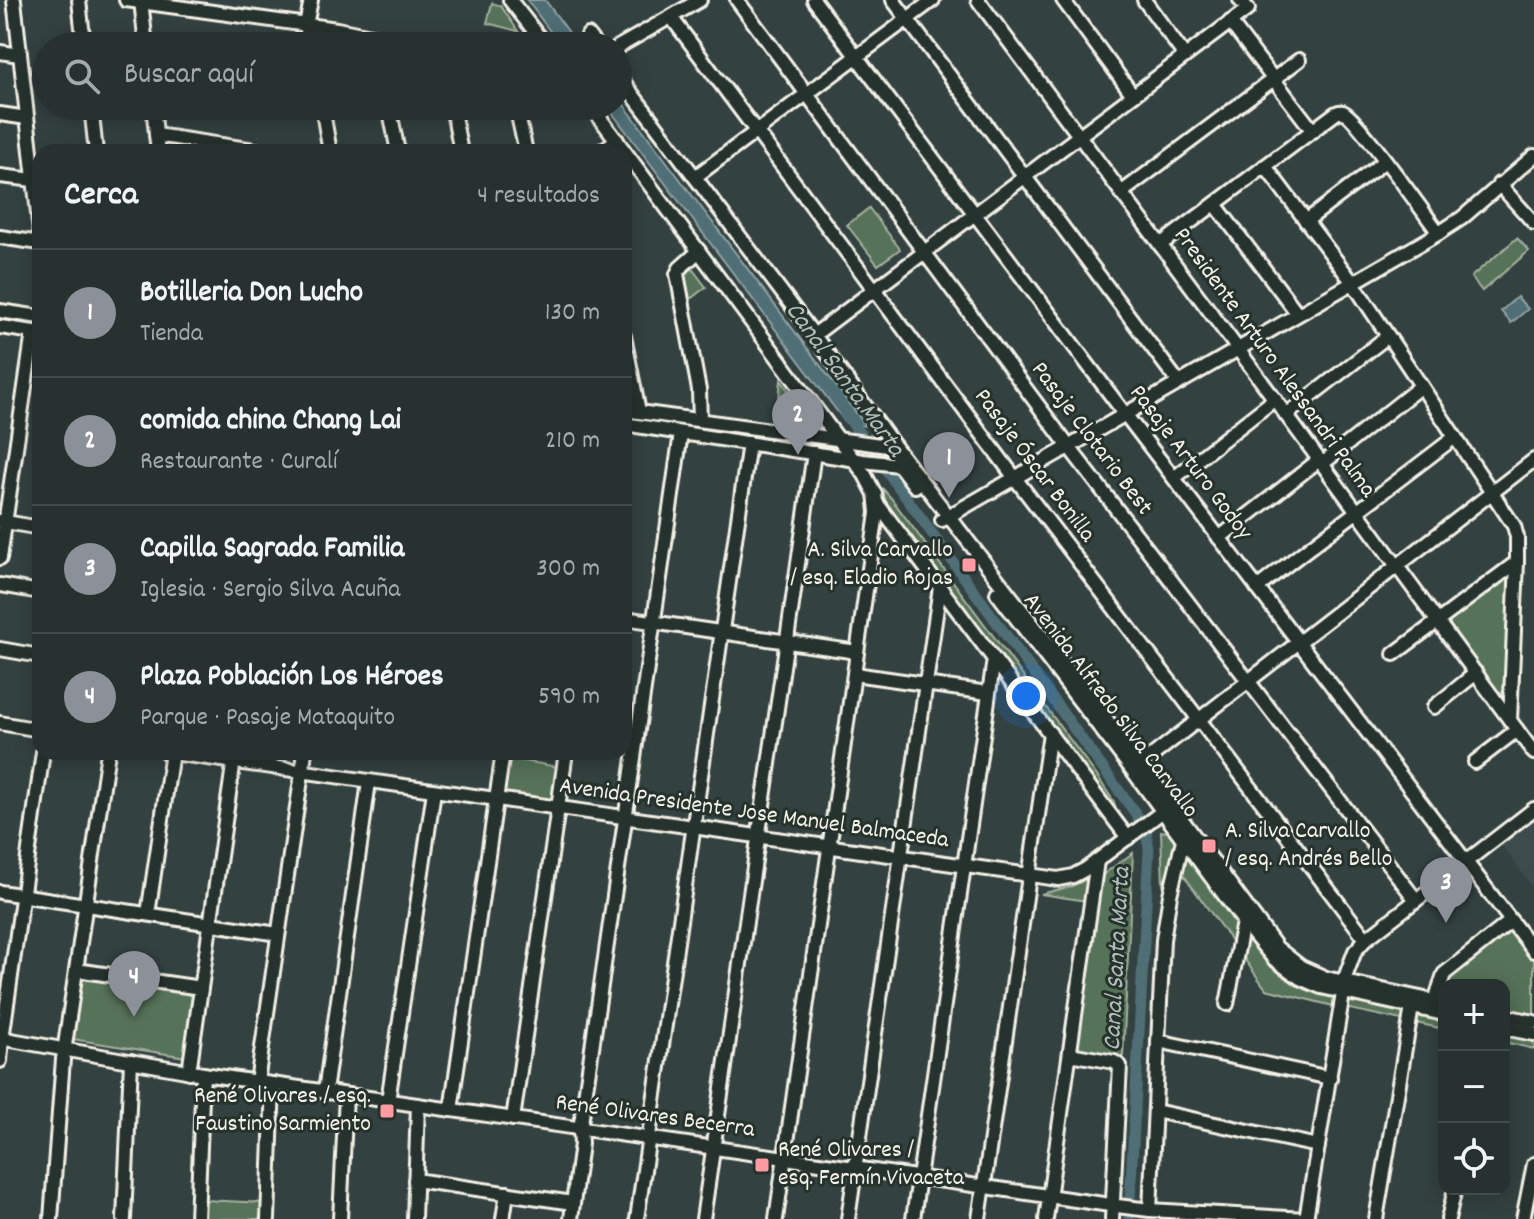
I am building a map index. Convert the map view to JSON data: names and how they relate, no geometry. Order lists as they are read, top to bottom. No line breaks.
{"streets":{"street":["Presidente Arturo Alessandri Palma","Pasaje Clotario Best","Pasaje Arturo Godoy","Pasaje Óscar Bonilla","Avenida Alfredo Silva Carvallo","Avenida Presidente Jose Manuel Balmaceda","René Olivares Becerra"]},"crossings":[["Avenida Alfredo Silva Carvallo","Avenida Presidente Jose Manuel Balmaceda"]],"water":["Canal Santa Marta"],"places":{"transit":["A. Silva Carvallo / esq. Eladio Rojas","A. Silva Carvallo / esq. Andrés Bello","René Olivares / esq. Faustino Sarmiento","René Olivares / esq. Fermín Vivaceta"]},"page":{"search":"Buscar aquí","heading":["Cerca","4 resultados"],"list":[{"mark":"1","name":"Botilleria Don Lucho","note":"Tienda","value":"130 m"},{"mark":"2","name":"comida china Chang Lai","note":"Restaurante · Curalí","value":"210 m"},{"mark":"3","name":"Capilla Sagrada Familia","note":"Iglesia · Sergio Silva Acuña","value":"300 m"},{"mark":"4","name":"Plaza Población Los Héroes","note":"Parque · Pasaje Mataquito","value":"590 m"}],"pins":["2","1","3","4"],"map_buttons":["+","−"]}}
